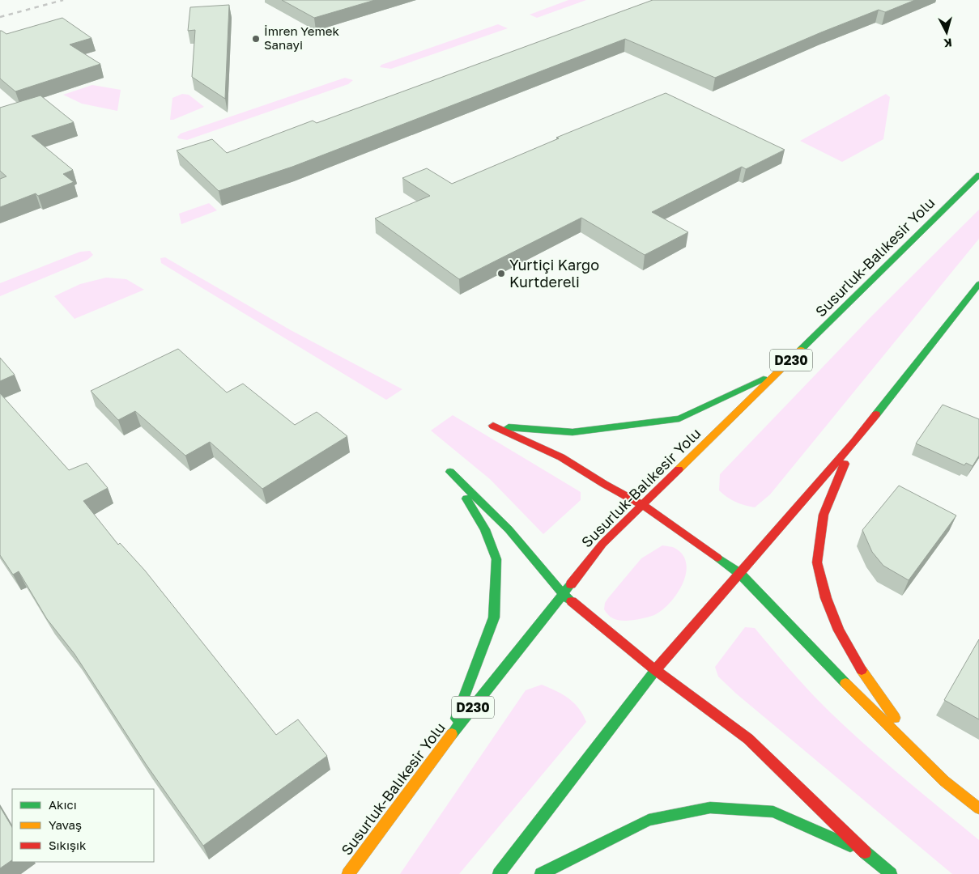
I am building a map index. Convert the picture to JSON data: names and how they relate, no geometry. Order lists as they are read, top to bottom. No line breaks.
{"streets":{"main road":["Susurluk-Balıkesir Yolu","D230"]},"places":["İmren Yemek Sanayi","Yurtiçi Kargo Kurtdereli"],"legend":["Akıcı","Yavaş","Sıkışık"],"north":"bottom"}
